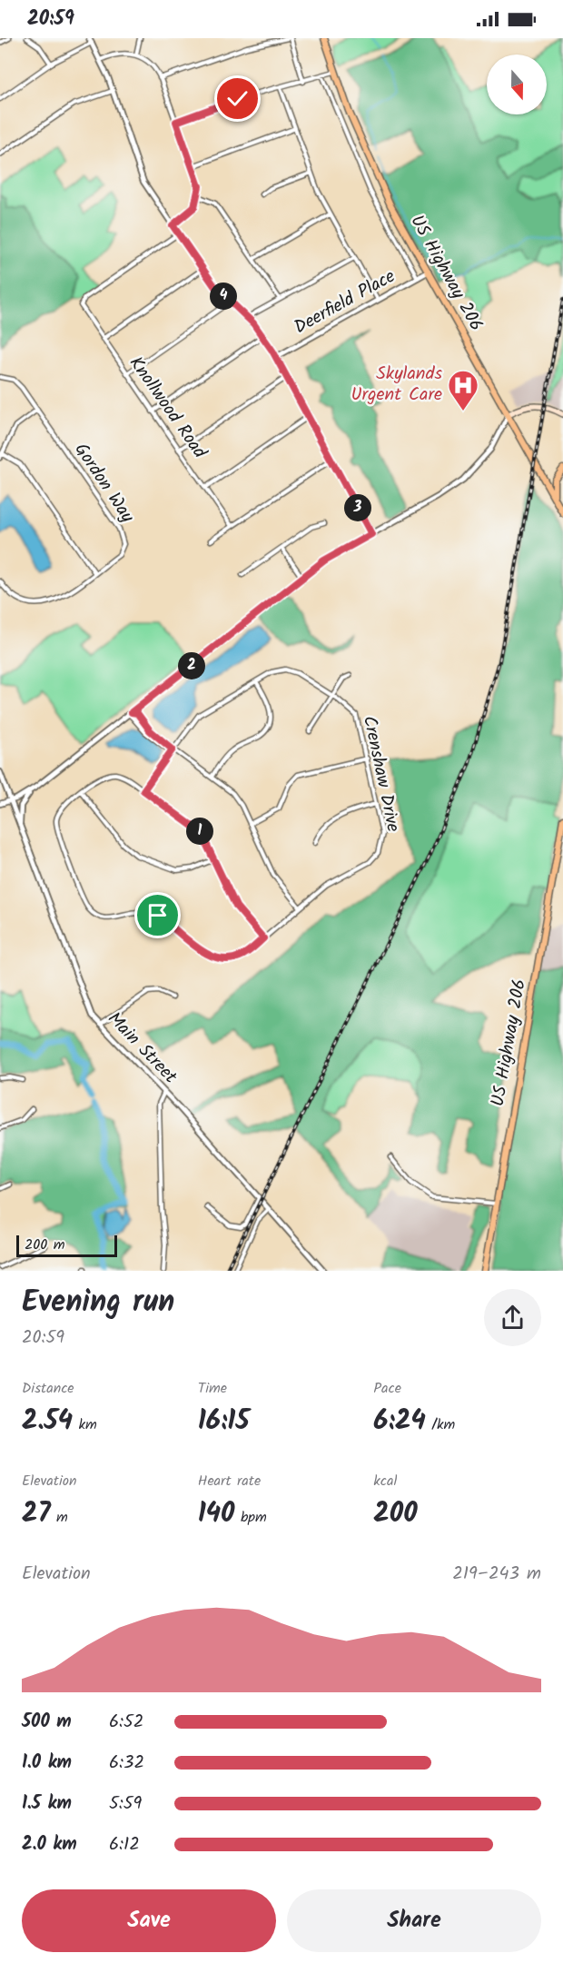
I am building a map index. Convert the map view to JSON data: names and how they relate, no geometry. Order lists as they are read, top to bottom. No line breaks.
{"streets":{"highway":["US Highway 206"],"street":["Deerfield Place","Knollwood Road","Gordon Way","Crenshaw Drive","Main Street"]},"crossings":[["US Highway 206","Deerfield Place"]],"places":{"hospital":["Skylands Urgent Care"]},"scale_bar":"200 m","north":"bottom","page":{"status":"20:59","pins":["4","3","2","1"],"scale":"200 m","heading":["Evening run","20:59"],"stats":[["Distance","2.54 km"],["Time","16:15"],["Pace","6:24 /km"],["Elevation","27 m"],["Heart rate","140 bpm"],["kcal","200"]],"chart":["Elevation","219–243 m"],"list":[{"name":"500 m","note":"6:52"},{"name":"1.0 km","note":"6:32"},{"name":"1.5 km","note":"5:59"},{"name":"2.0 km","note":"6:12"}],"buttons":["Save","Share"]}}
